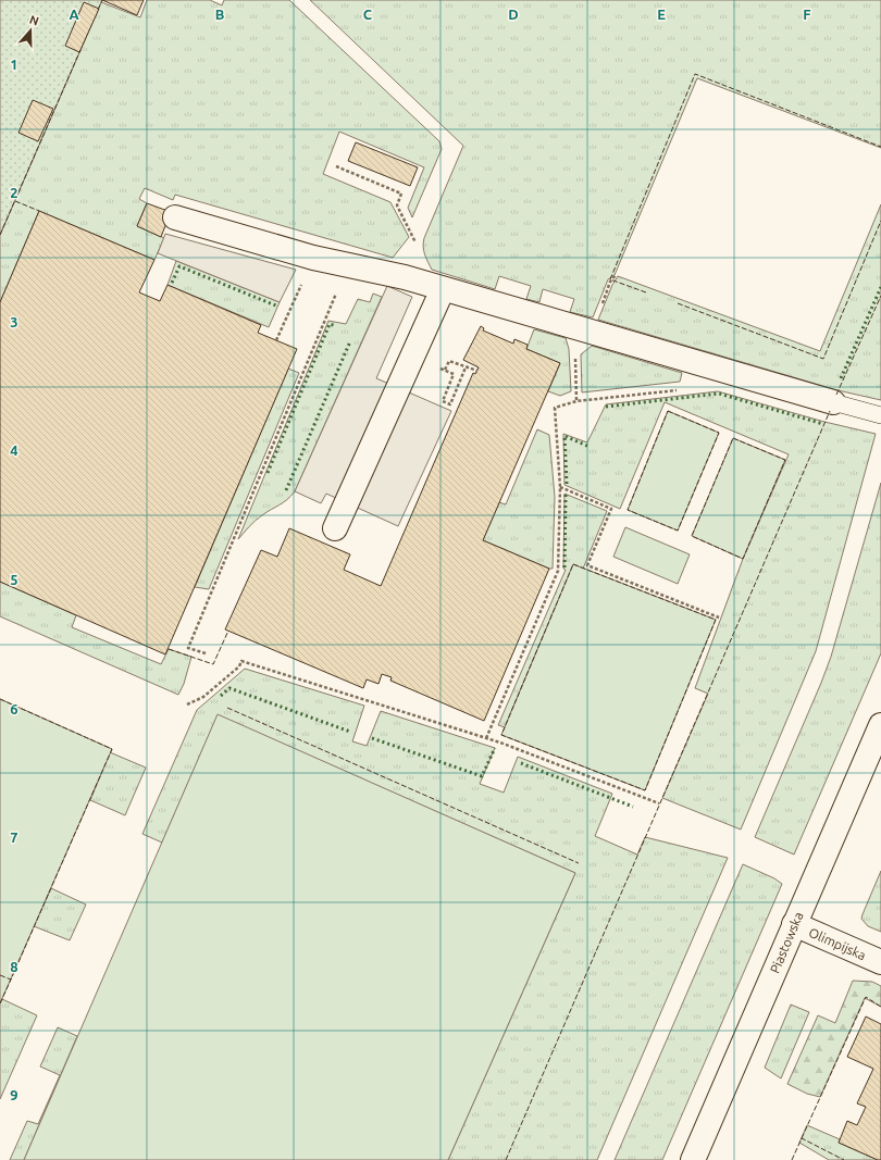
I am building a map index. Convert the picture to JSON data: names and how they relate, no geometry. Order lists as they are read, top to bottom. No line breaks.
{"streets":{"street":["Piastowska","Olimpijska"]},"crossings":[["Piastowska","Olimpijska"]],"north":"top","grid":{"columns":["A","B","C","D","E","F"],"rows":["1","2","3","4","5","6","7","8","9"]}}
